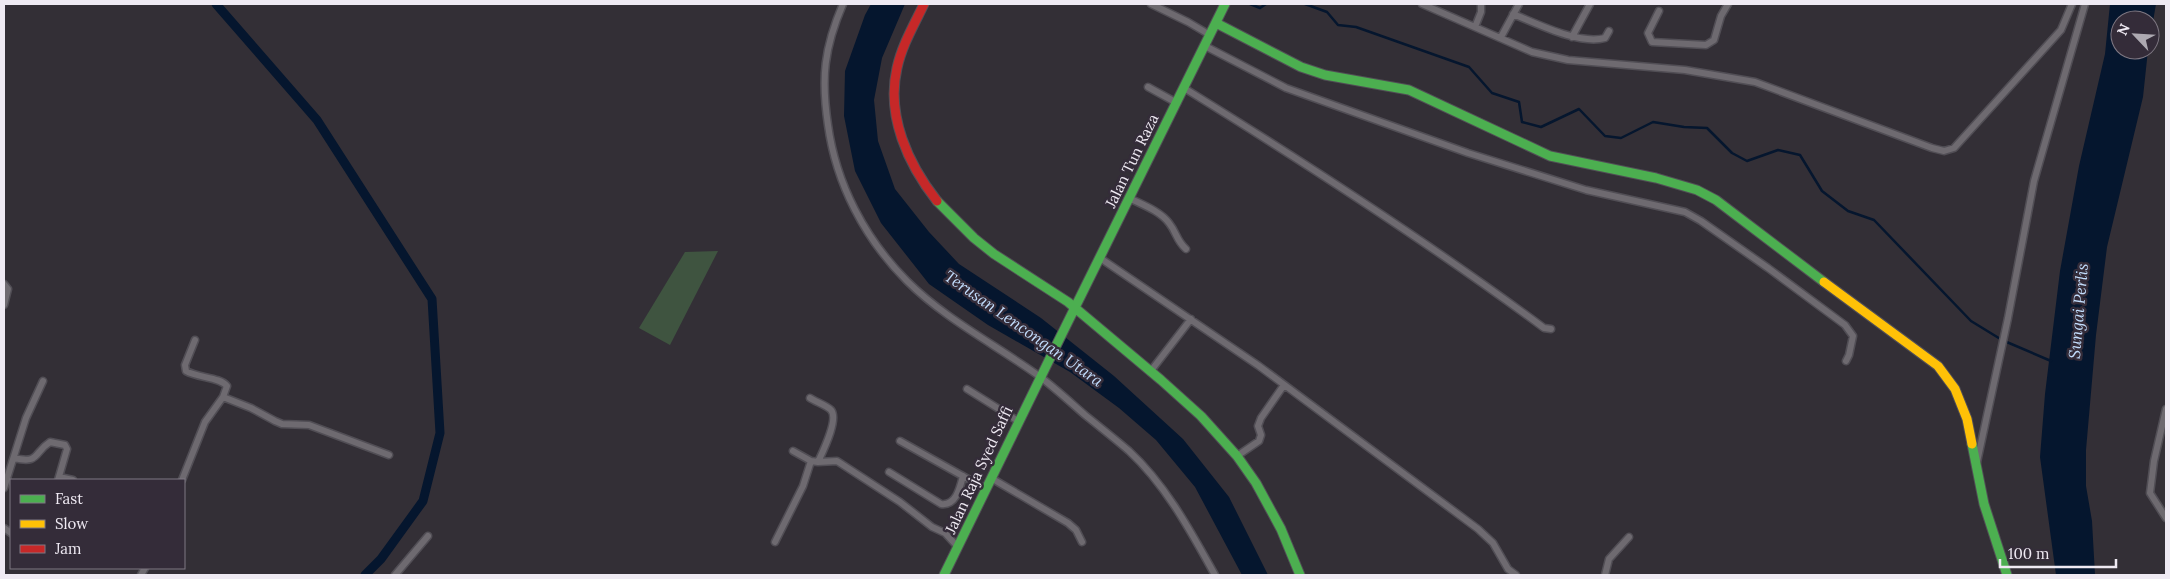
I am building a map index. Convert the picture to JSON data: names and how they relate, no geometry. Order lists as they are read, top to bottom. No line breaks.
{"streets":{"street":["Jalan Tun Raza","Jalan Raja Syed Saffi"]},"crossings":[["Jalan Tun Raza","Jalan Raja Syed Saffi"]],"water":["Sungai Perlis","Terusan Lencongan Utara"],"legend":["Fast","Slow","Jam"],"scale_bar":"100 m","north":"top left"}
